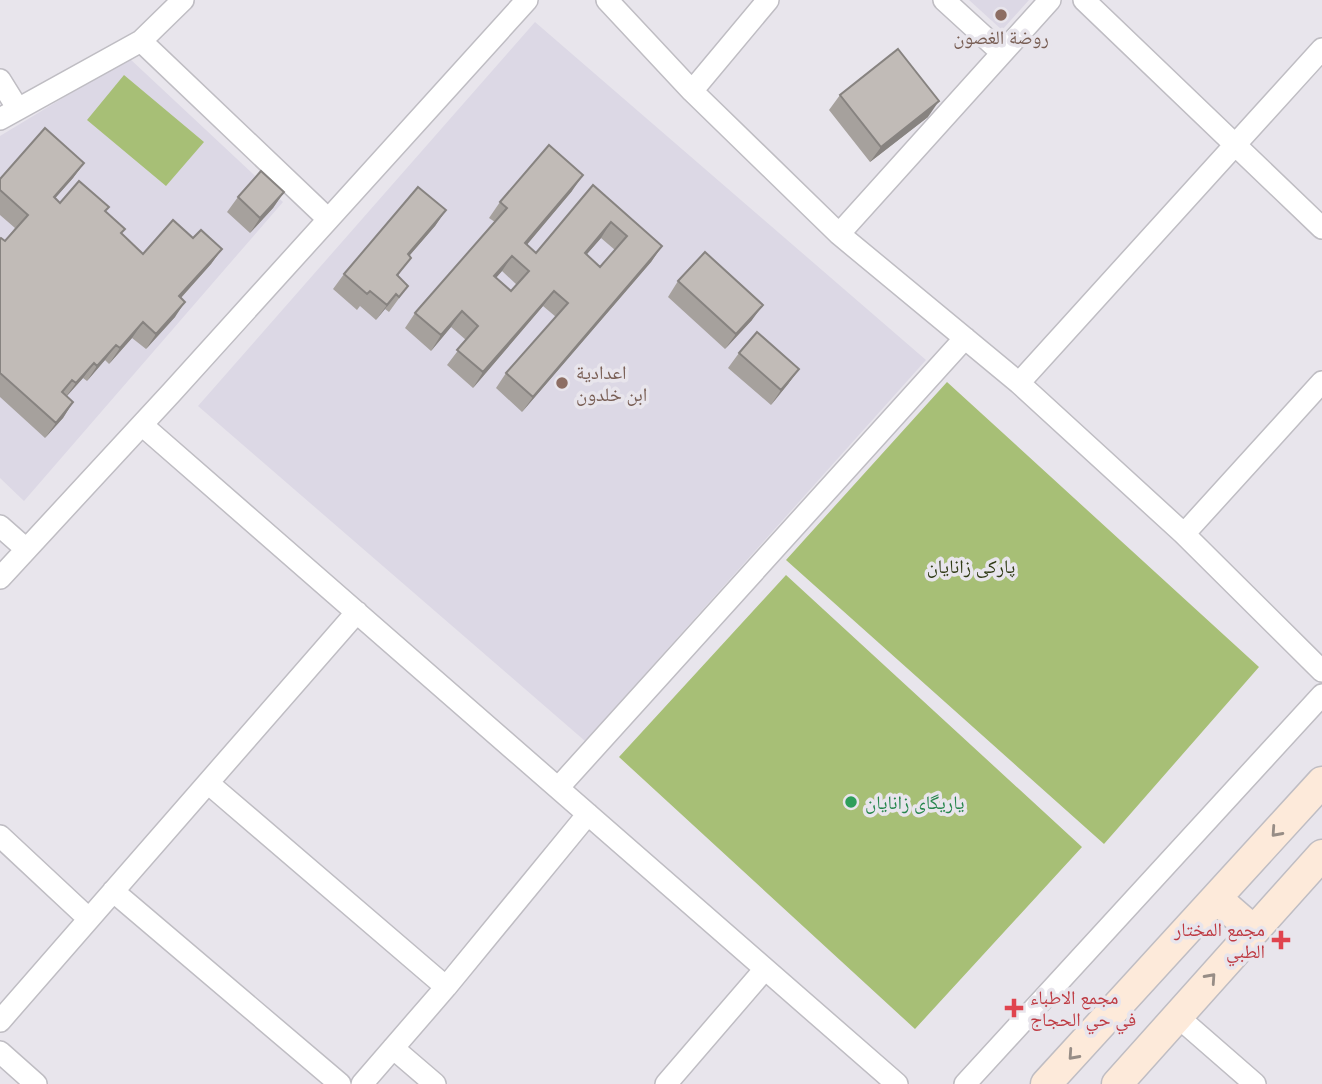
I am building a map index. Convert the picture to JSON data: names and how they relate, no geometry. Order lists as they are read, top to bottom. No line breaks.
{"parks":["پارکی زانایان"],"places":{"other":["روضة الغصون","اعدادية ابن خلدون","یاریگای زانایان"],"health":["مجمع المختار الطبي","مجمع الاطباء في حي الحجاج"]}}
